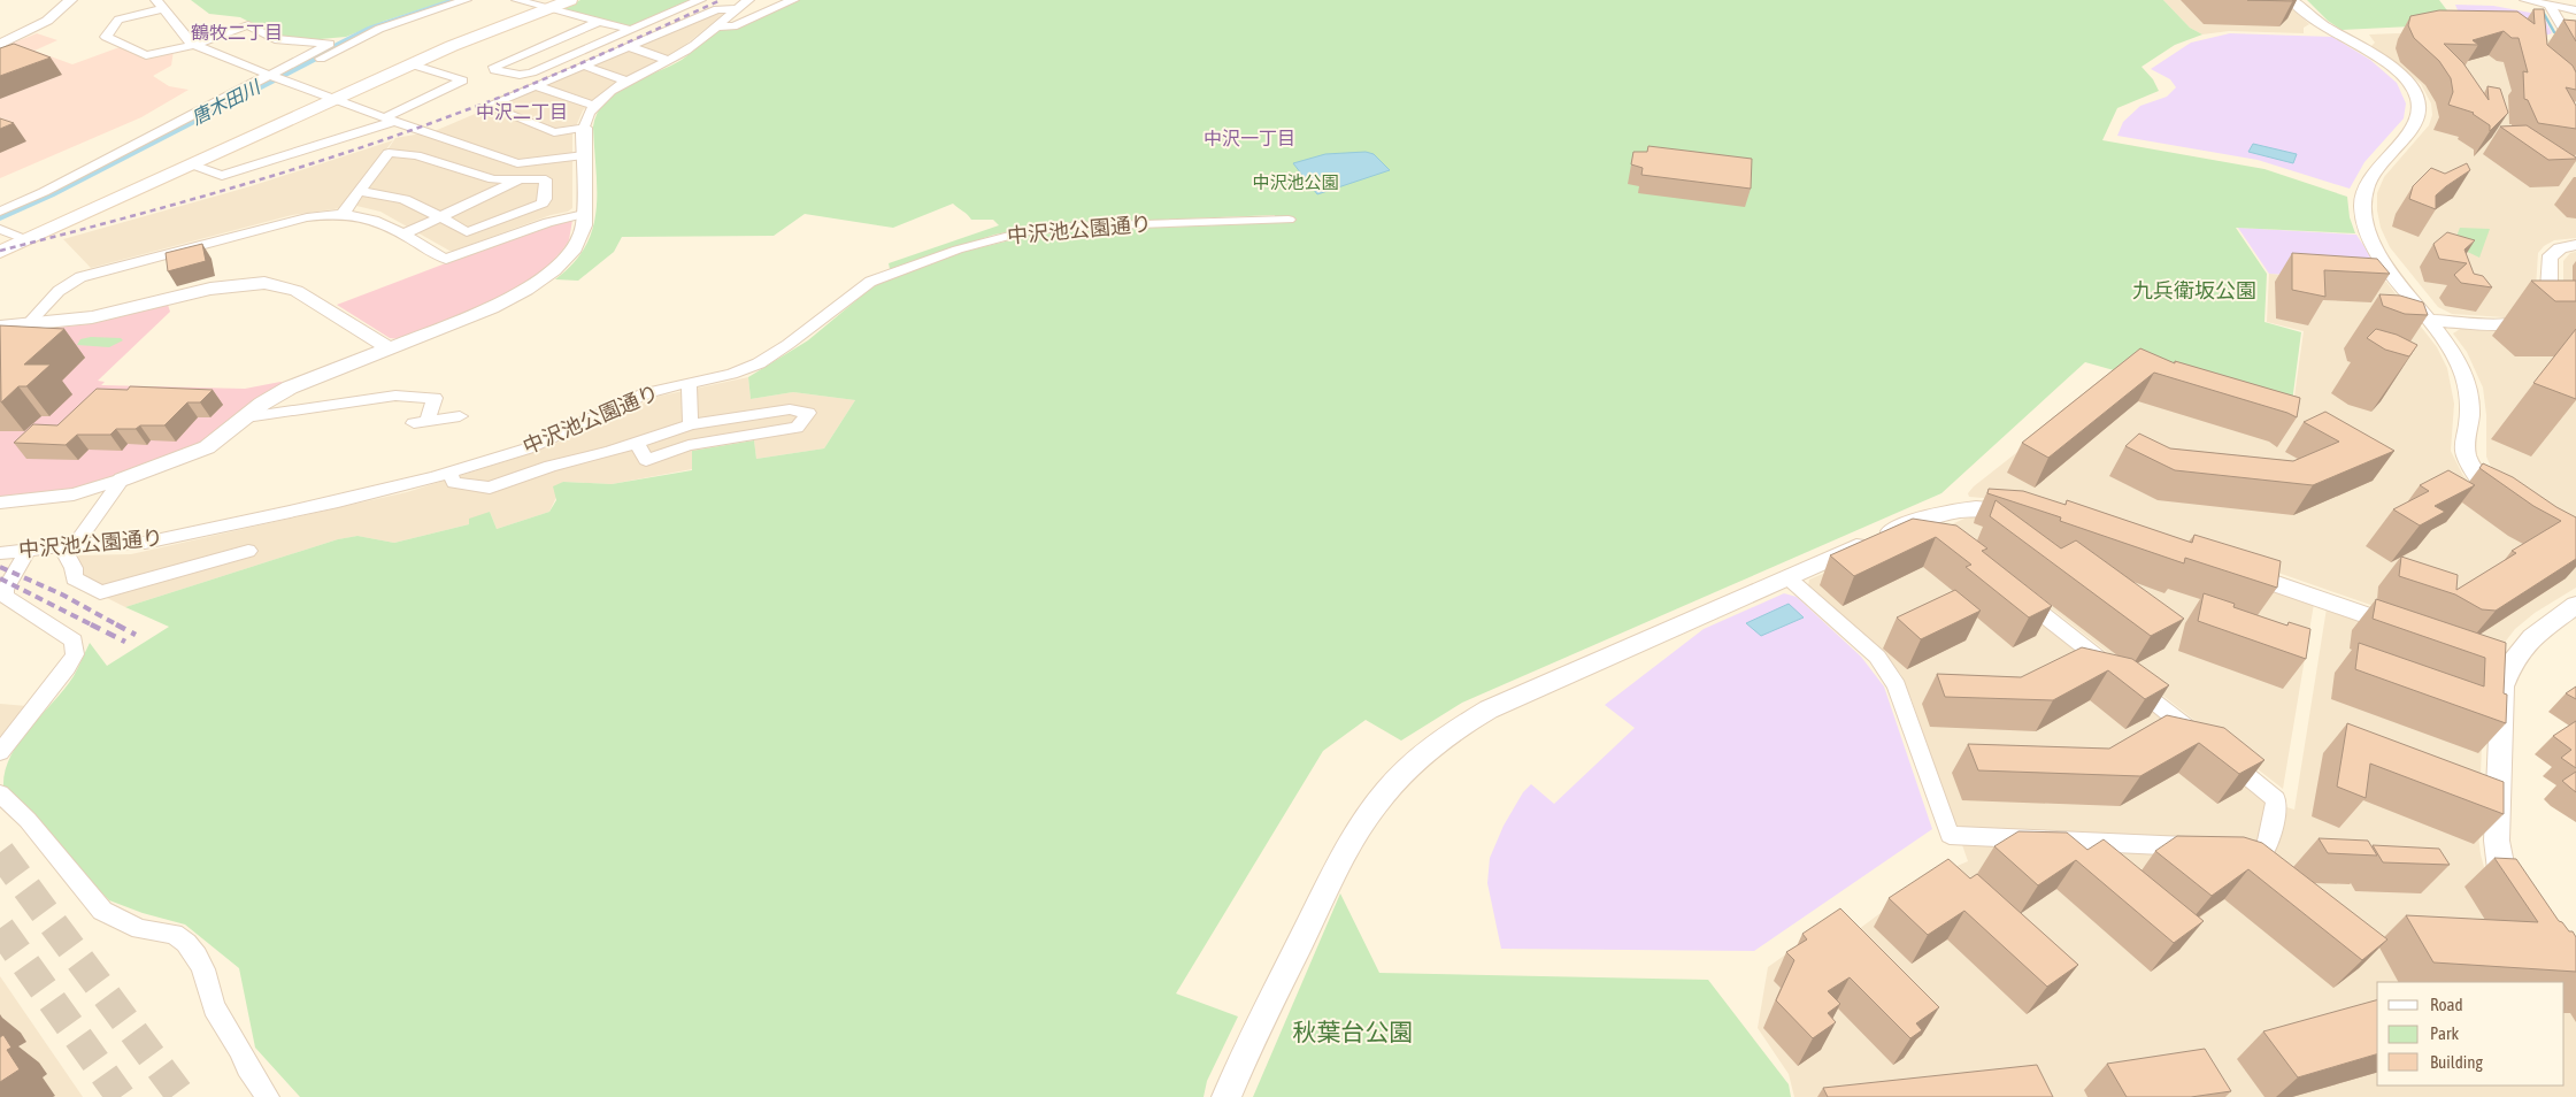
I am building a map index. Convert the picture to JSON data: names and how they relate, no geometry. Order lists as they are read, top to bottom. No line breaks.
{"streets":{"street":["中沢池公園通り"]},"districts":["鶴牧二丁目","中沢二丁目","中沢一丁目"],"water":["唐木田川"],"parks":["中沢池公園","九兵衛坂公園","秋葉台公園"],"legend":["Road","Park","Building"]}
